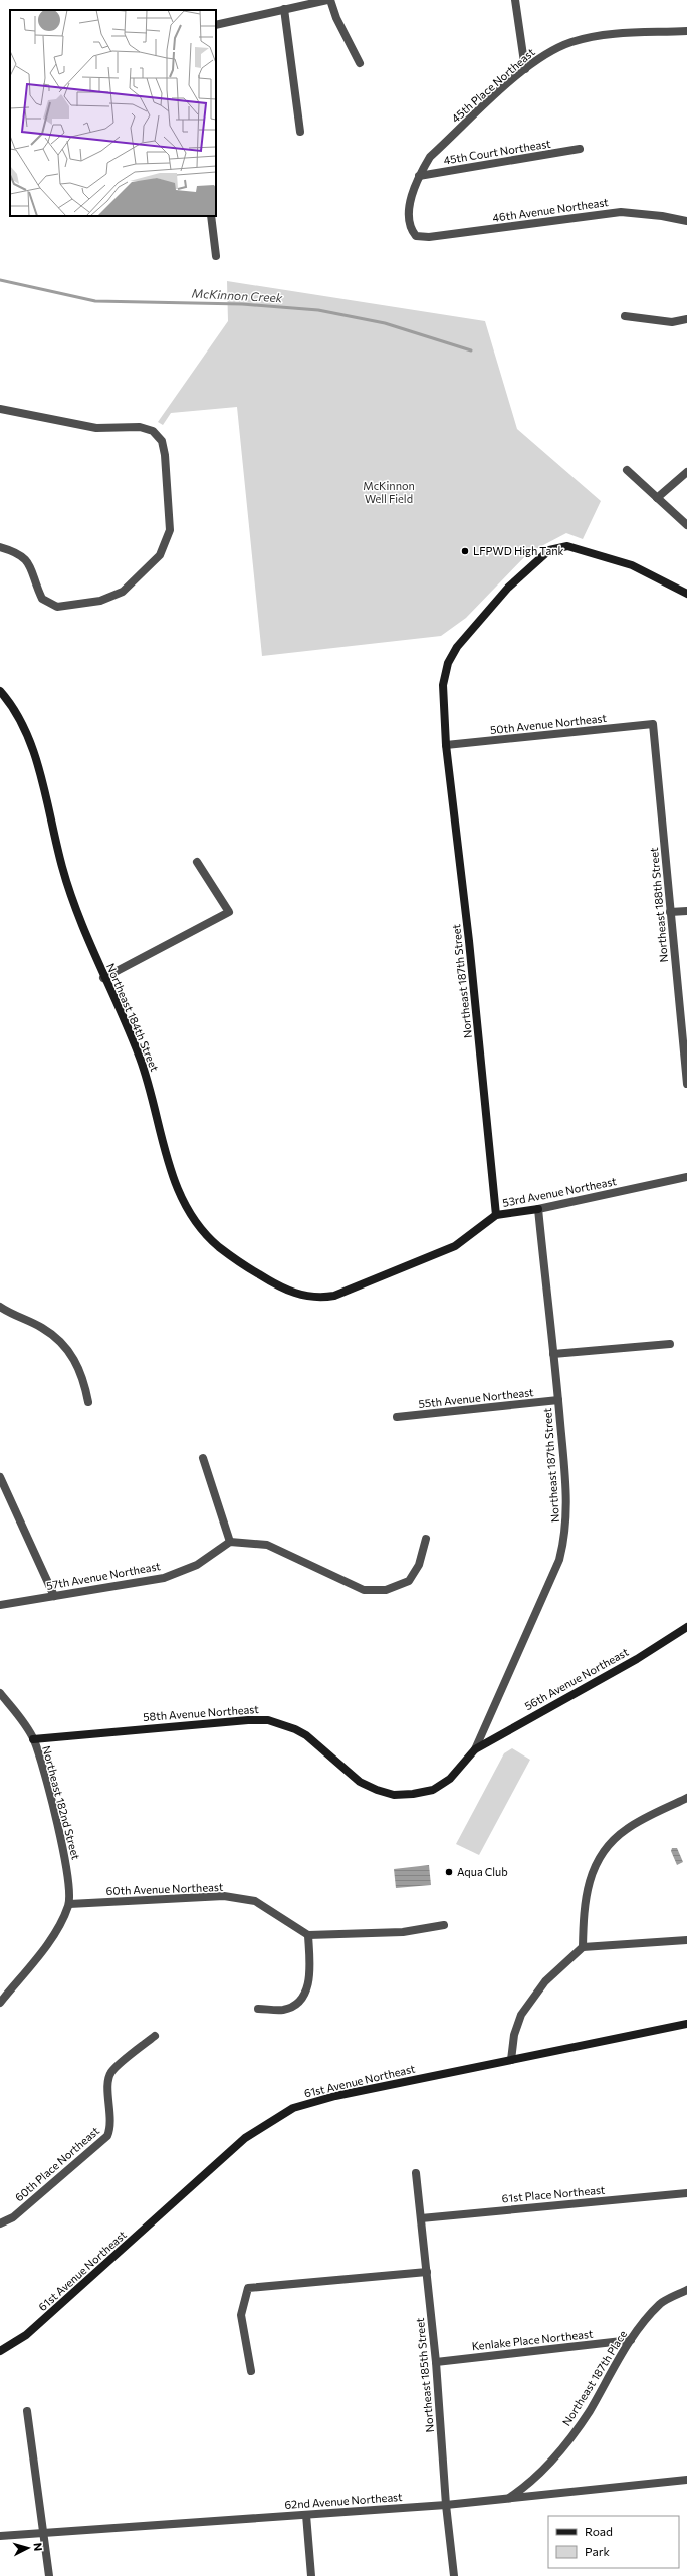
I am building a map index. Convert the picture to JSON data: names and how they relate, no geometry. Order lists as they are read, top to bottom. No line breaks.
{"streets":{"street":["45th Place Northeast","45th Court Northeast","46th Avenue Northeast","50th Avenue Northeast","Northeast 188th Street","Northeast 187th Street","Northeast 184th Street","53rd Avenue Northeast","55th Avenue Northeast","57th Avenue Northeast","56th Avenue Northeast","58th Avenue Northeast","Northeast 182nd Street","60th Avenue Northeast","61st Avenue Northeast","60th Place Northeast","61st Place Northeast","Kenlake Place Northeast","Northeast 185th Street","Northeast 187th Place","62nd Avenue Northeast"]},"crossings":[["45th Place Northeast","45th Court Northeast"],["45th Place Northeast","46th Avenue Northeast"],["50th Avenue Northeast","Northeast 188th Street"],["50th Avenue Northeast","Northeast 187th Street"],["Northeast 187th Street","53rd Avenue Northeast"],["Northeast 187th Street","55th Avenue Northeast"],["Northeast 187th Street","56th Avenue Northeast"],["Northeast 187th Street","58th Avenue Northeast"],["Northeast 184th Street","53rd Avenue Northeast"],["56th Avenue Northeast","58th Avenue Northeast"],["58th Avenue Northeast","Northeast 182nd Street"],["Northeast 182nd Street","60th Avenue Northeast"],["61st Place Northeast","Northeast 185th Street"],["Kenlake Place Northeast","Northeast 185th Street"],["Kenlake Place Northeast","Northeast 187th Place"],["Northeast 185th Street","62nd Avenue Northeast"],["Northeast 187th Place","62nd Avenue Northeast"]],"water":["McKinnon Creek"],"parks":["McKinnon Well Field"],"places":["LFPWD High Tank","Aqua Club"],"legend":["Road","Park"],"north":"right"}
